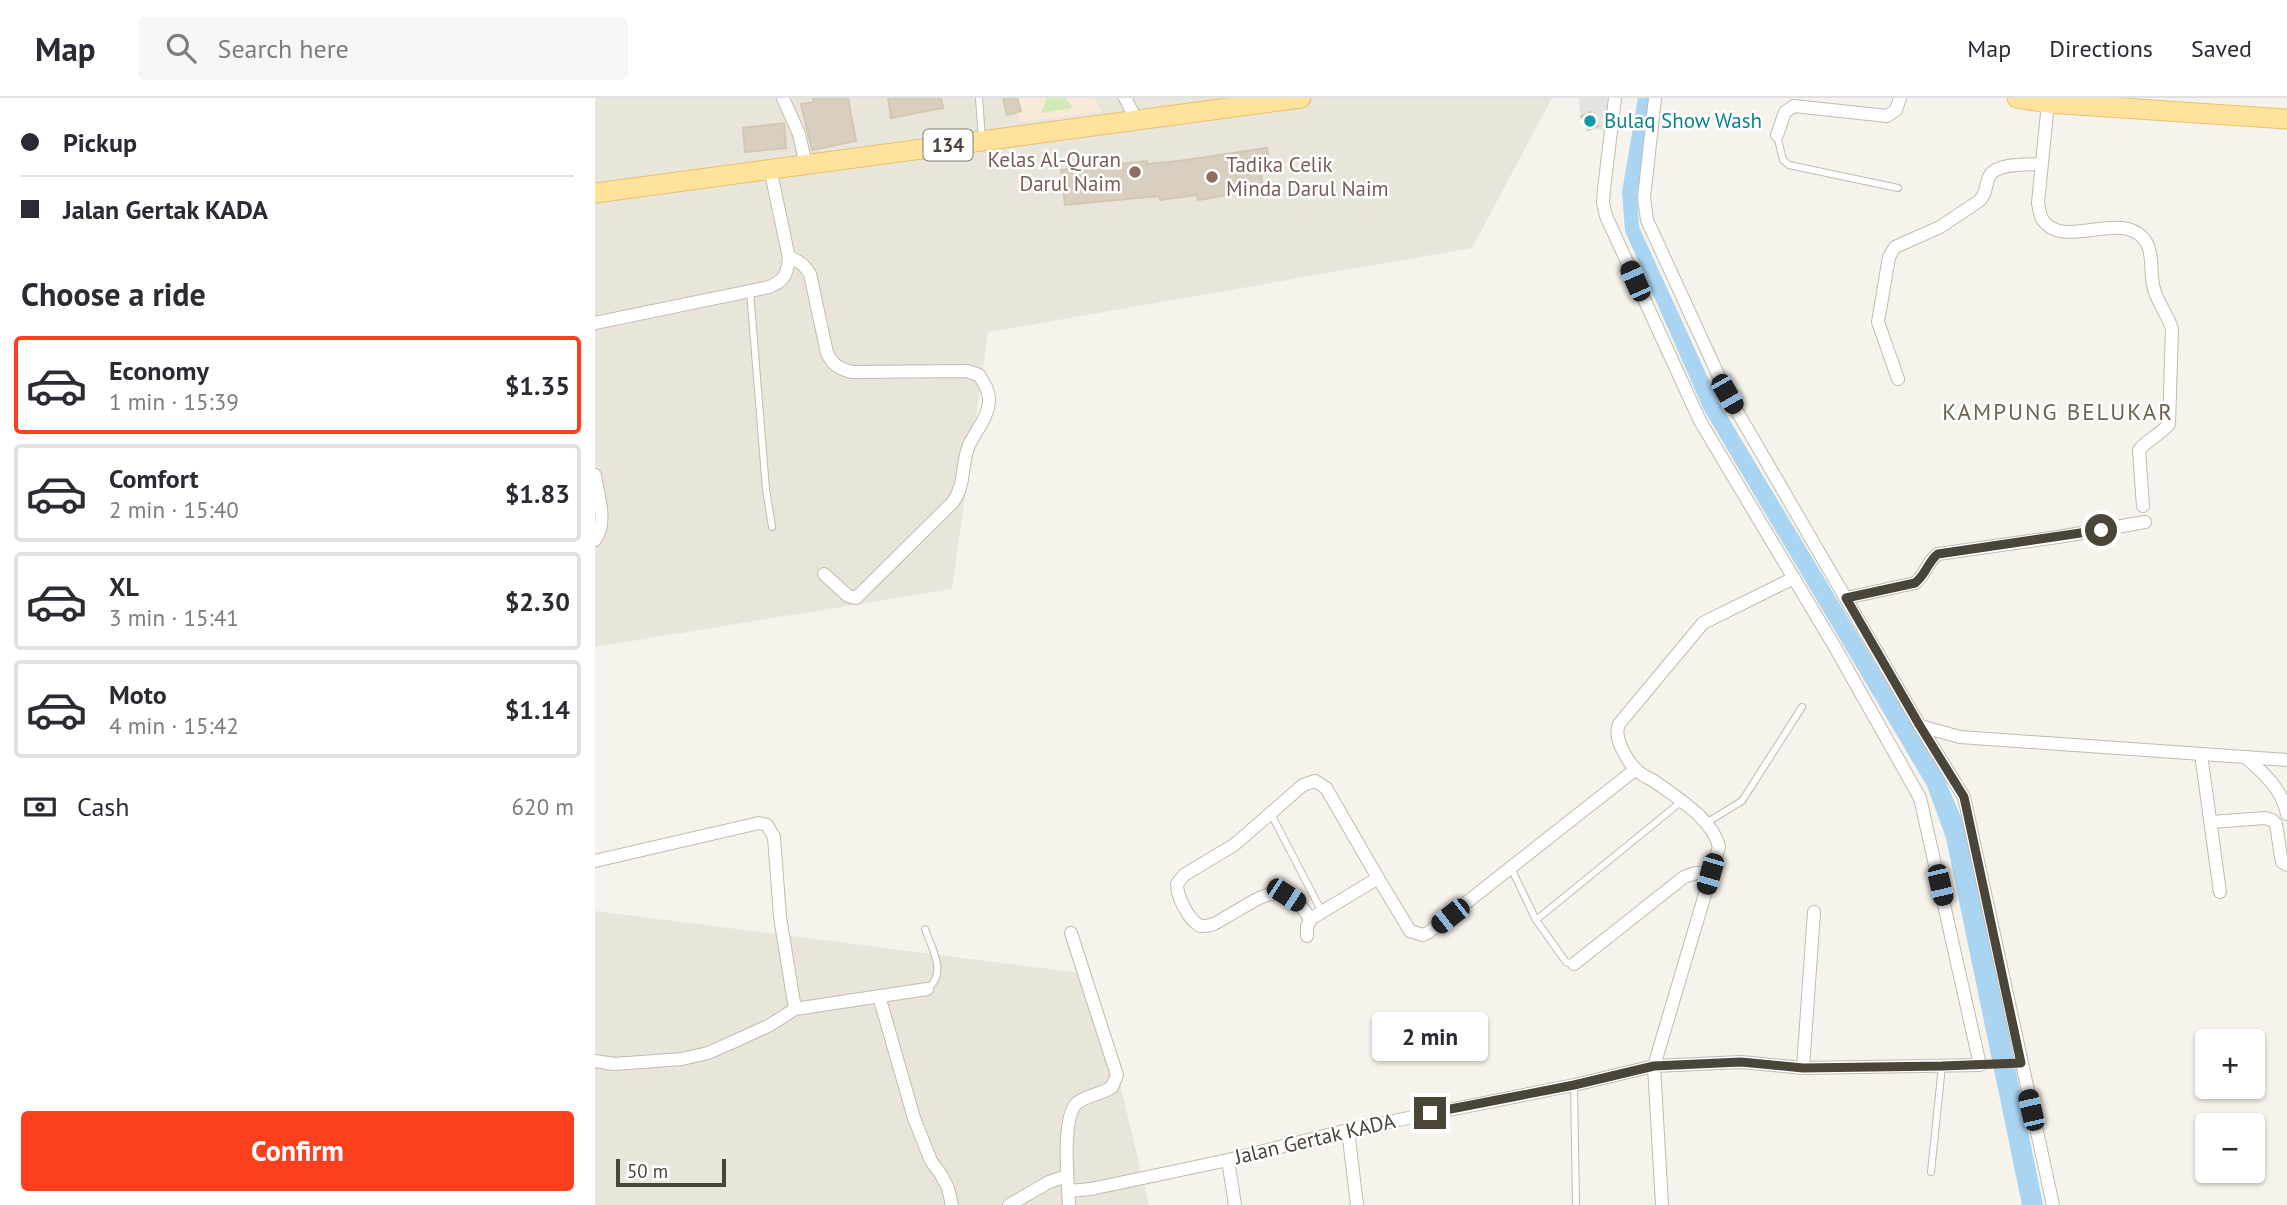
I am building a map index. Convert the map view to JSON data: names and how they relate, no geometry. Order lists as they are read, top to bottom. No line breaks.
{"streets":{"main road":["134"],"street":["Jalan Gertak KADA"]},"districts":["KAMPUNG BELUKAR"],"places":["Bulaq Show Wash","Kelas Al-Quran Darul Naim","Tadika Celik Minda Darul Naim"],"scale_bar":"50 m","page":{"header":"Map","search":"Search here","nav":["Map","Directions","Saved"],"banner":["Pickup","Jalan Gertak KADA"],"heading":"Choose a ride","list":[{"name":"Economy","note":"1 min · 15:39","value":"$1.35"},{"name":"Comfort","note":"2 min · 15:40","value":"$1.83"},{"name":"XL","note":"3 min · 15:41","value":"$2.30"},{"name":"Moto","note":"4 min · 15:42","value":"$1.14"}],"pay":["Cash","620 m"],"bubble":"2 min","map_buttons":["+","−"],"buttons":"Confirm","scale":"50 m"}}
